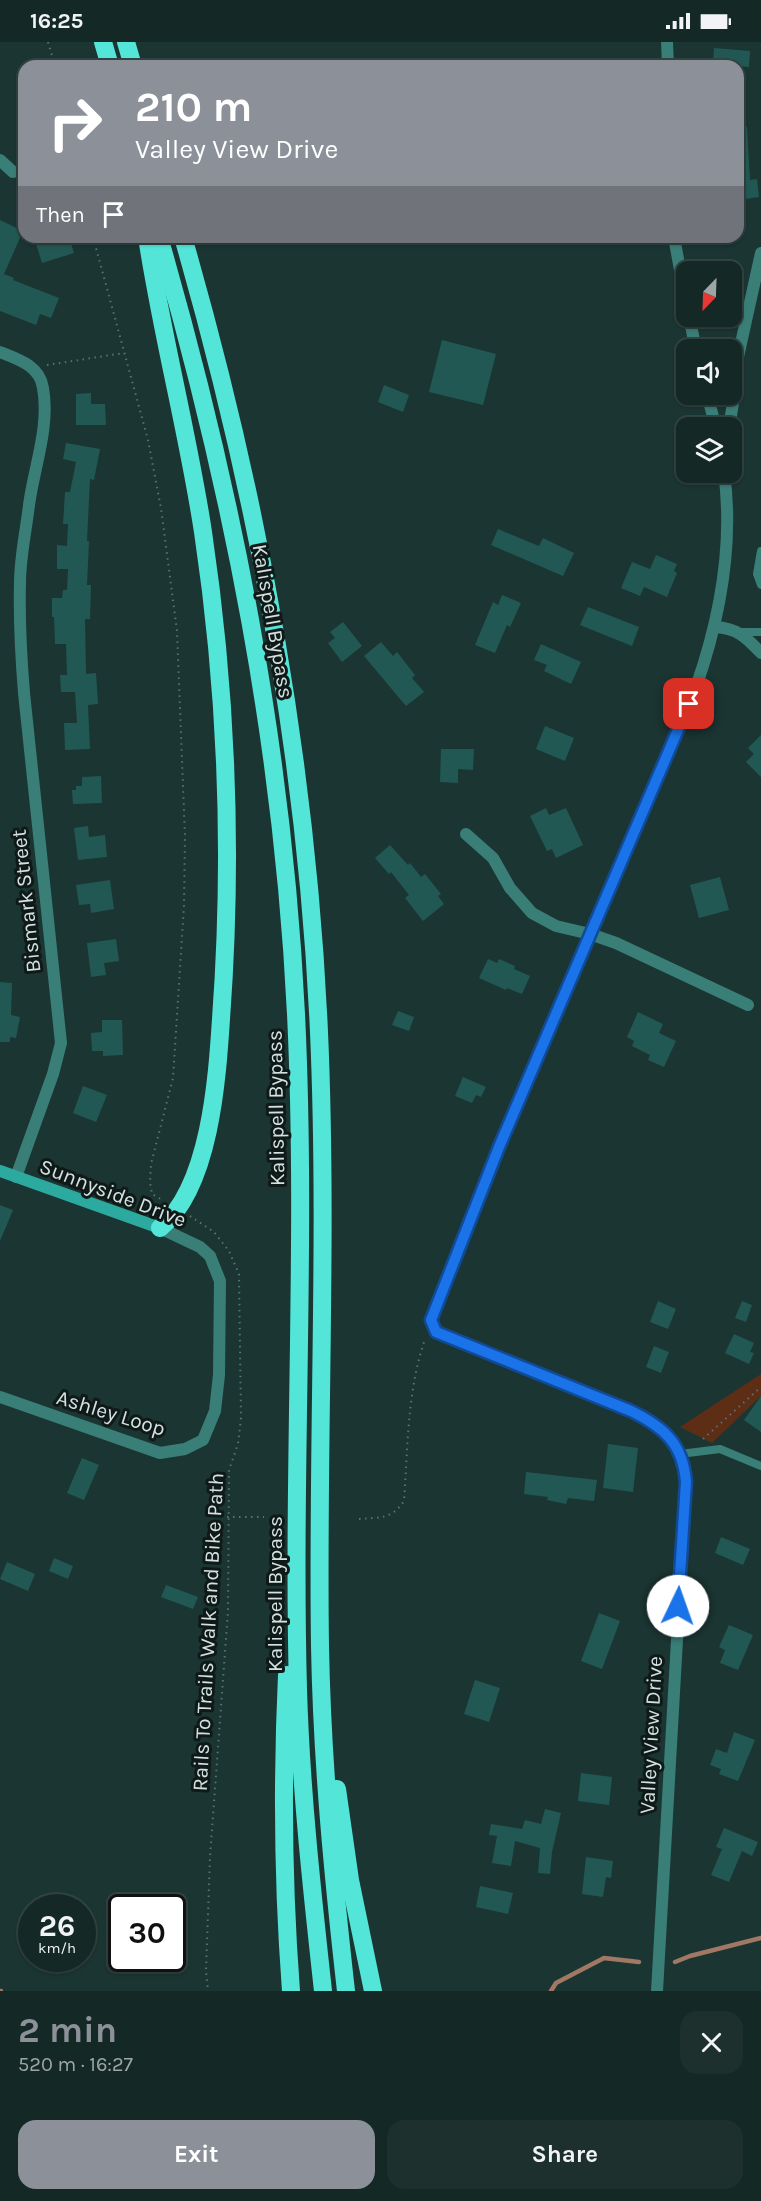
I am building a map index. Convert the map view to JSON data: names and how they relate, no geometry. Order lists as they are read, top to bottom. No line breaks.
{"streets":{"highway":["Kalispell Bypass"],"street":["Bismark Street","Sunnyside Drive","Ashley Loop","Valley View Drive"],"path":["Rails To Trails Walk and Bike Path"]},"crossings":[["Bismark Street","Sunnyside Drive"],["Sunnyside Drive","Ashley Loop"]],"north":"bottom left","page":{"status":"16:25","turn":["210 m","Valley View Drive"],"then":"Then","speed":"26 km/h","limit":"30","heading":["2 min","520 m · 16:27"],"buttons":["Exit","Share"]}}
